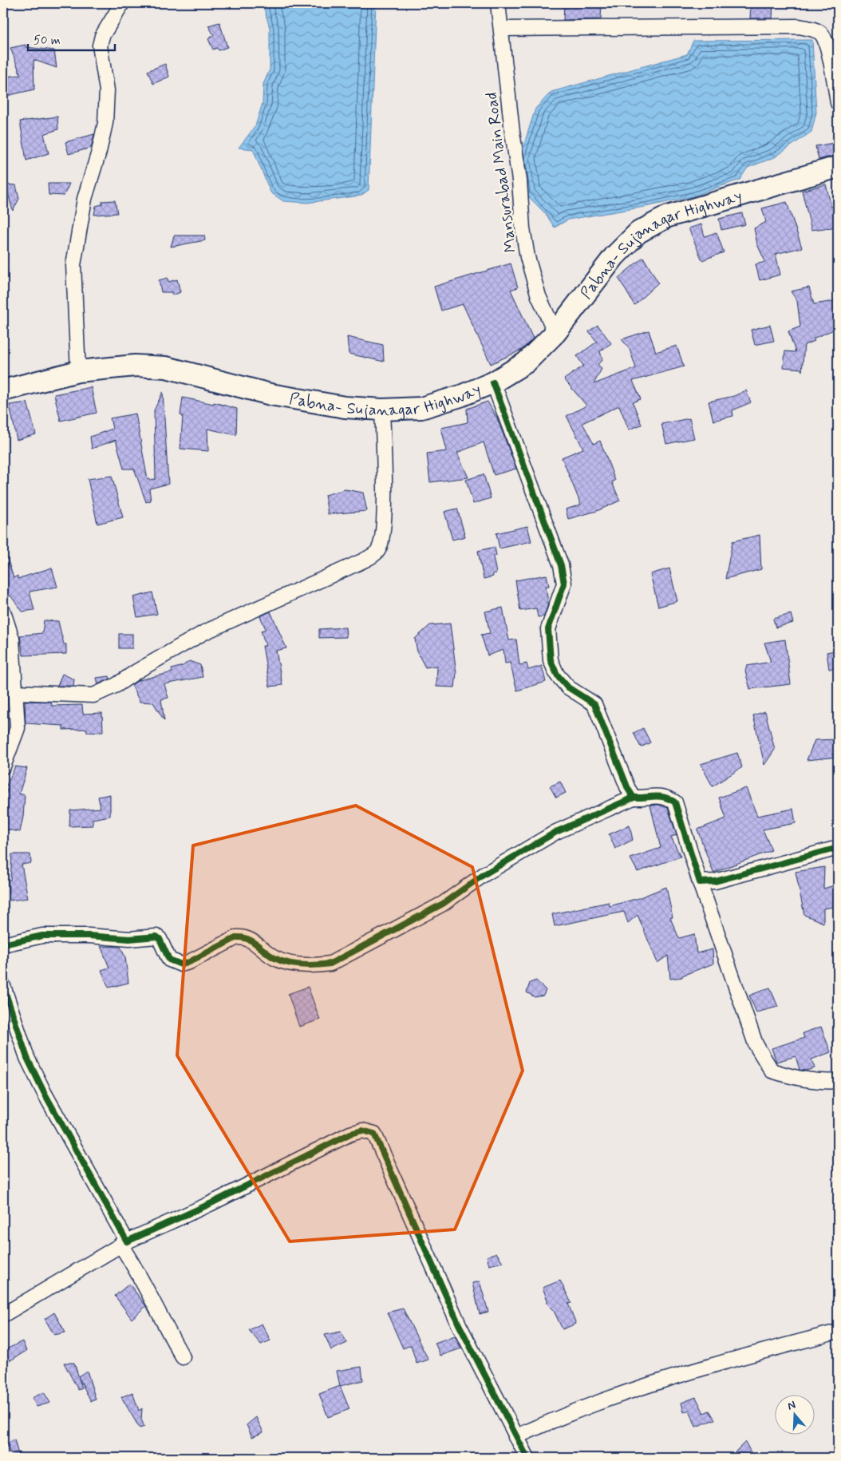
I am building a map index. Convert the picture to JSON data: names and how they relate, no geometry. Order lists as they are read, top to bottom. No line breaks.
{"streets":{"main road":["Pabna- Sujanagar Highway"],"street":["Mansurabad Main Road"]},"crossings":[["Mansurabad Main Road","Pabna- Sujanagar Highway"]],"scale_bar":"50 m","north":"top"}
